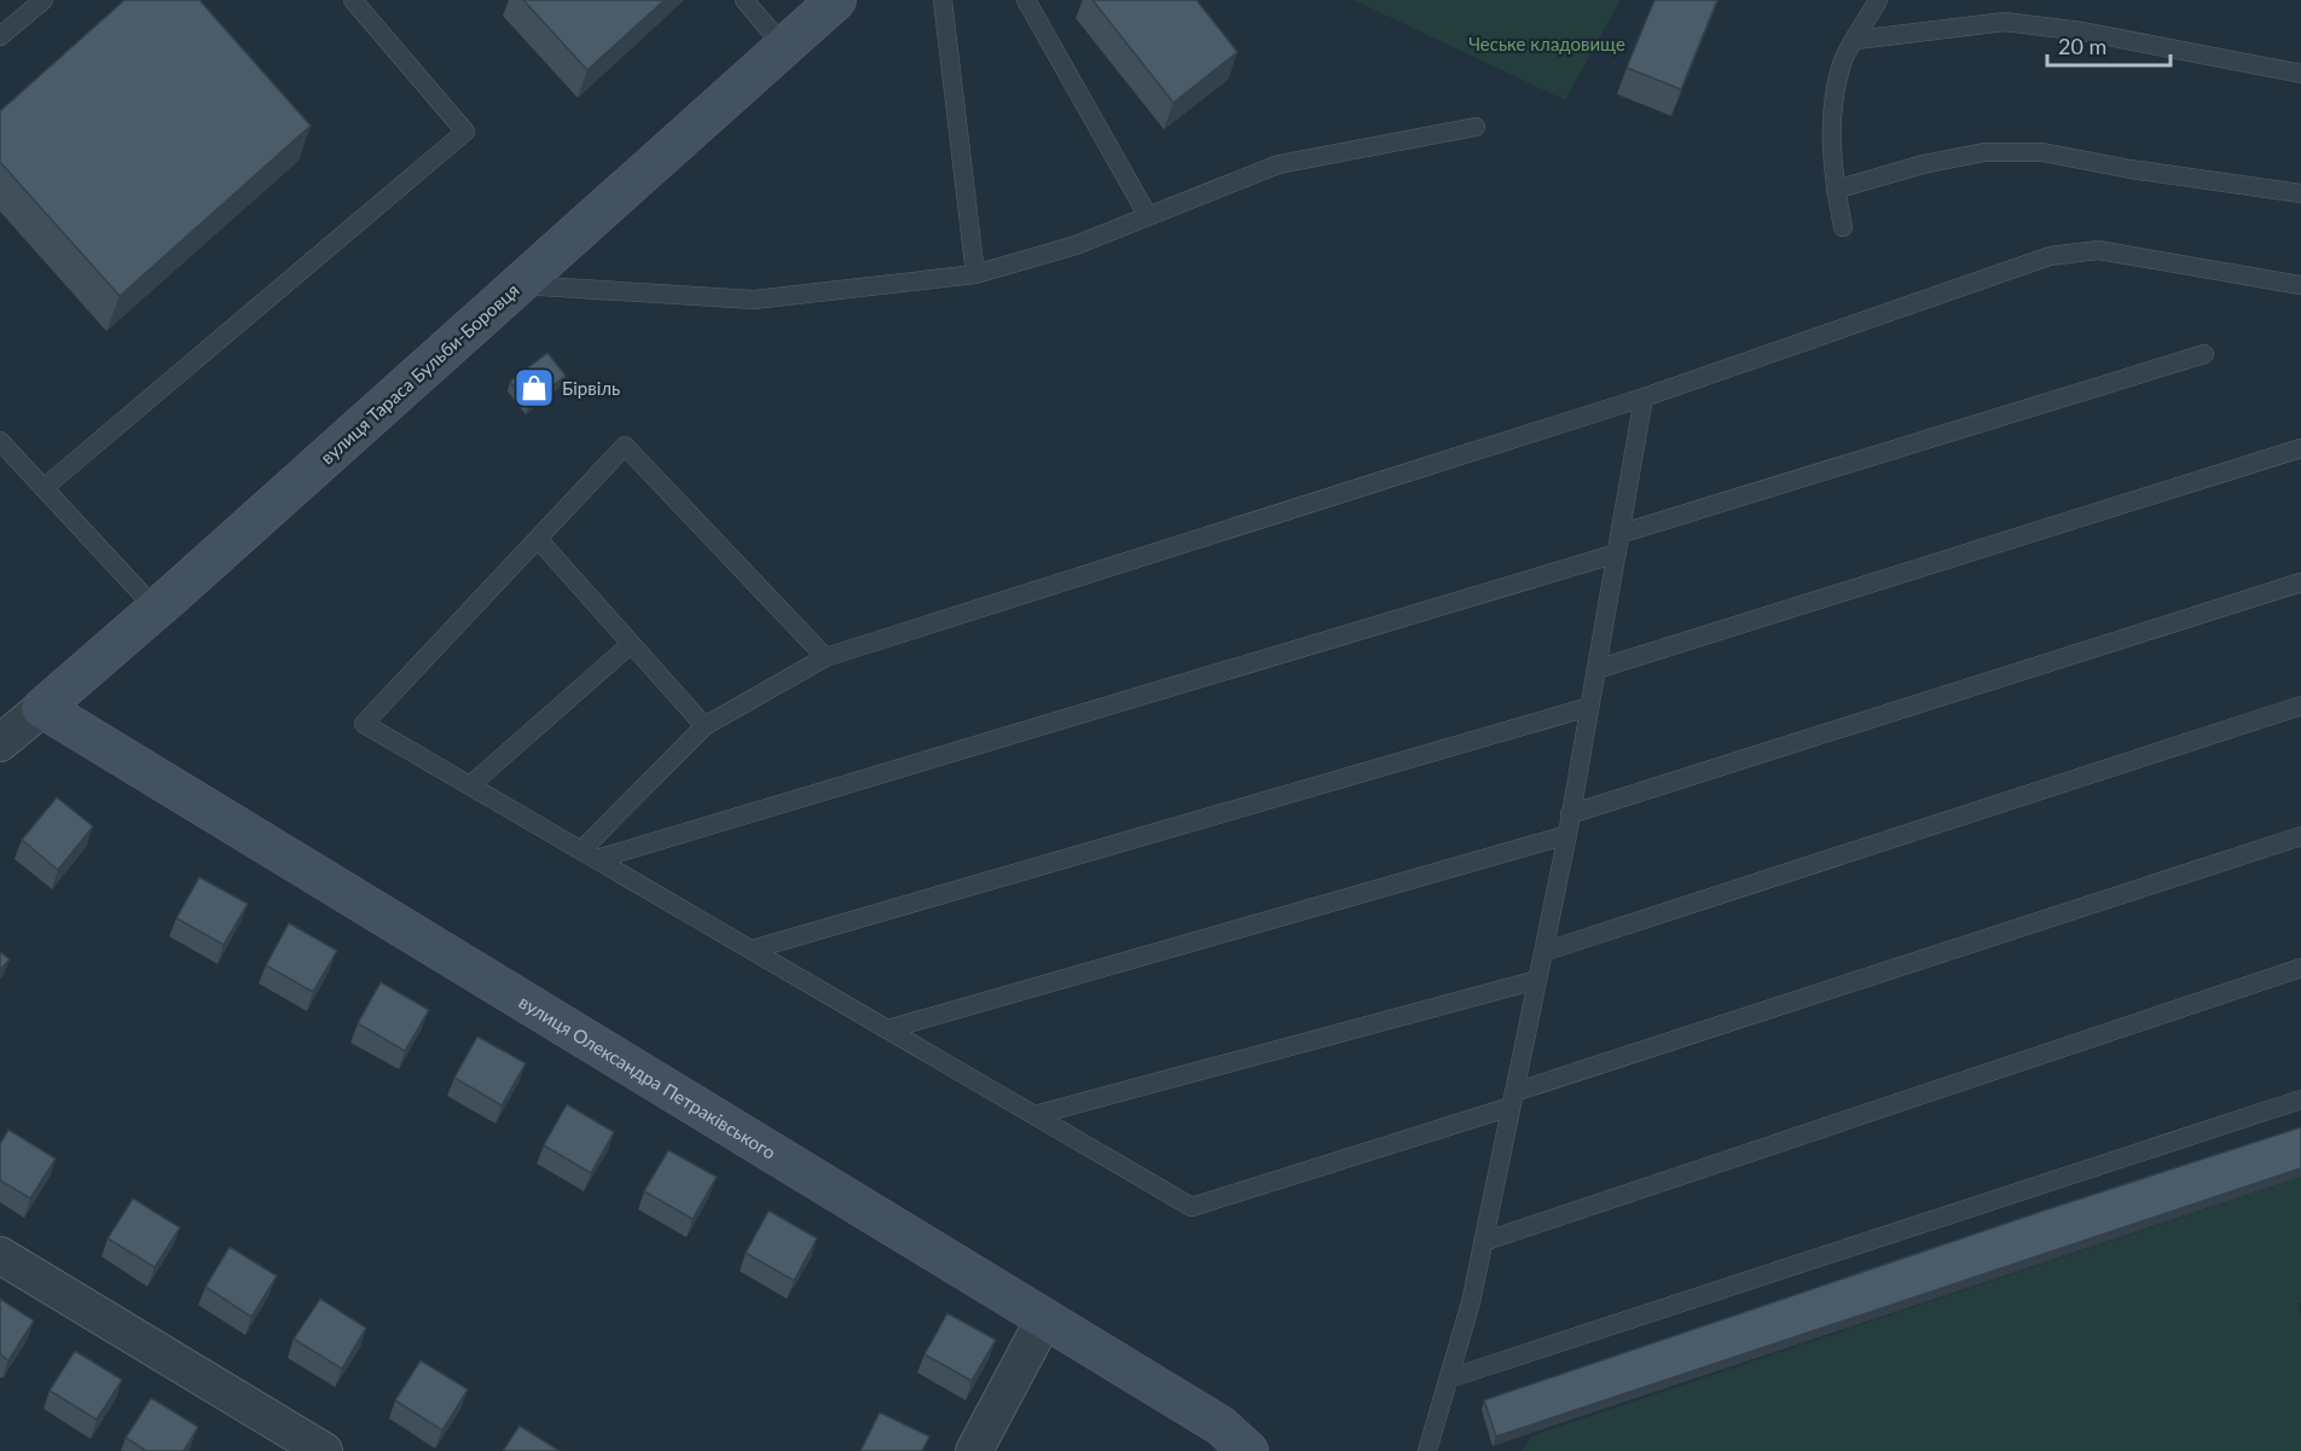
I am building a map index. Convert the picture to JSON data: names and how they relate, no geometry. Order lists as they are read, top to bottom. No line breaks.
{"streets":{"street":["вулиця Тараса Бульби-Боровця","вулиця Олександра Петраківського"]},"crossings":[["вулиця Тараса Бульби-Боровця","вулиця Олександра Петраківського"]],"parks":["Чеське кладовище"],"places":{"shop":["Бірвіль"]},"scale_bar":"20 m"}
